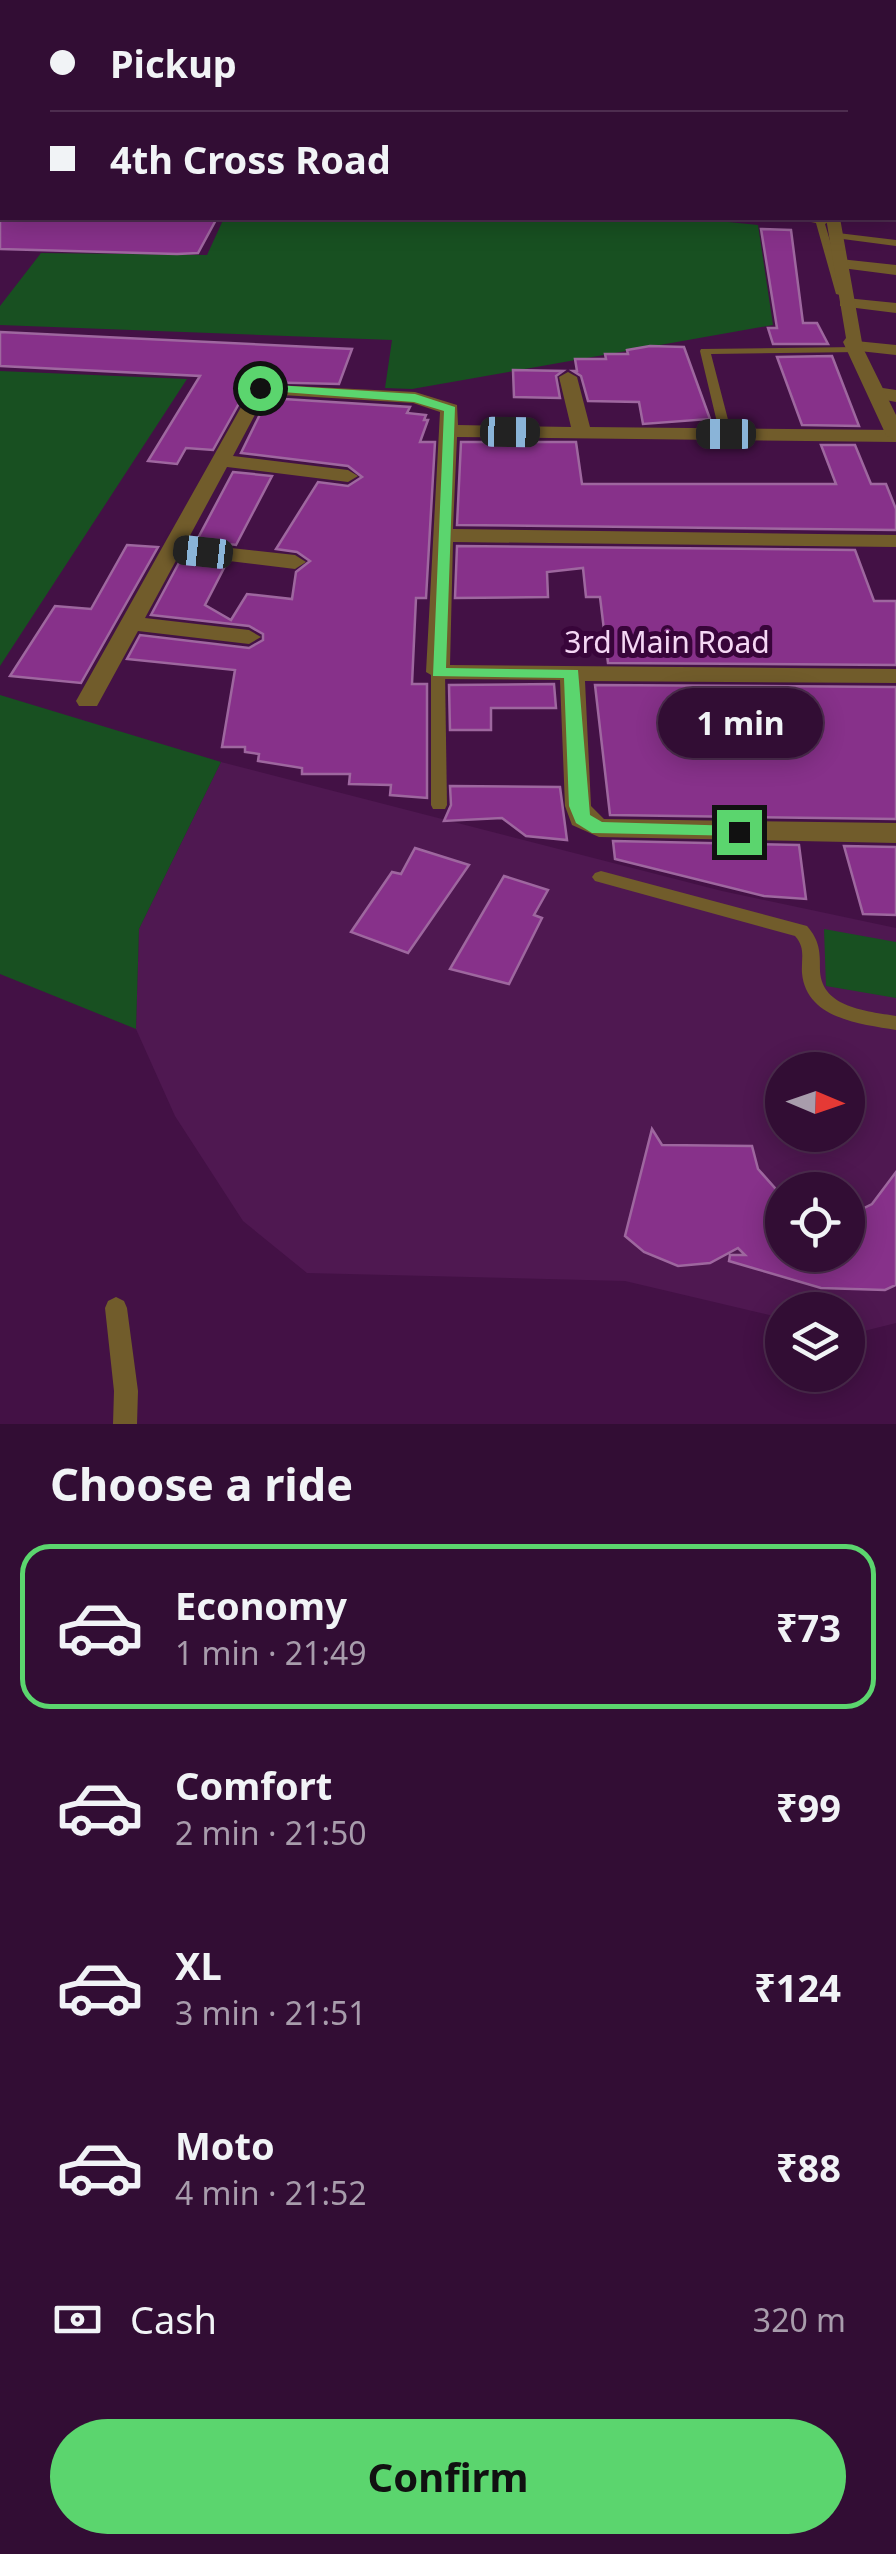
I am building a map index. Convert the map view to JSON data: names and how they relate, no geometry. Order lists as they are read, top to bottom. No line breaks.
{"streets":{"street":["3rd Main Road"]},"north":"right","page":{"banner":["Pickup","4th Cross Road"],"bubble":"1 min","heading":"Choose a ride","list":[{"name":"Economy","note":"1 min · 21:49","value":"₹73"},{"name":"Comfort","note":"2 min · 21:50","value":"₹99"},{"name":"XL","note":"3 min · 21:51","value":"₹124"},{"name":"Moto","note":"4 min · 21:52","value":"₹88"}],"pay":["Cash","320 m"],"buttons":"Confirm"}}
